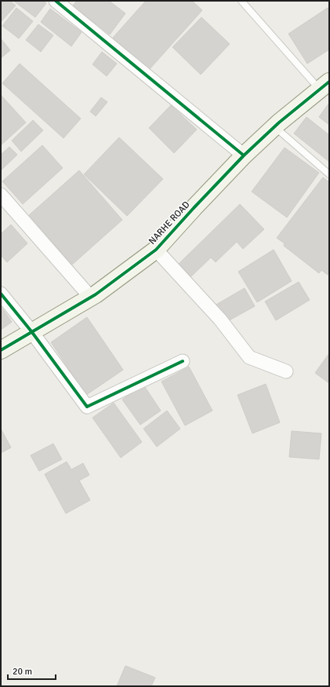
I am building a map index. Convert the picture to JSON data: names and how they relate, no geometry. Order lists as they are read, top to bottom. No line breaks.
{"streets":{"street":["NARHE ROAD"]},"scale_bar":"20 m"}
